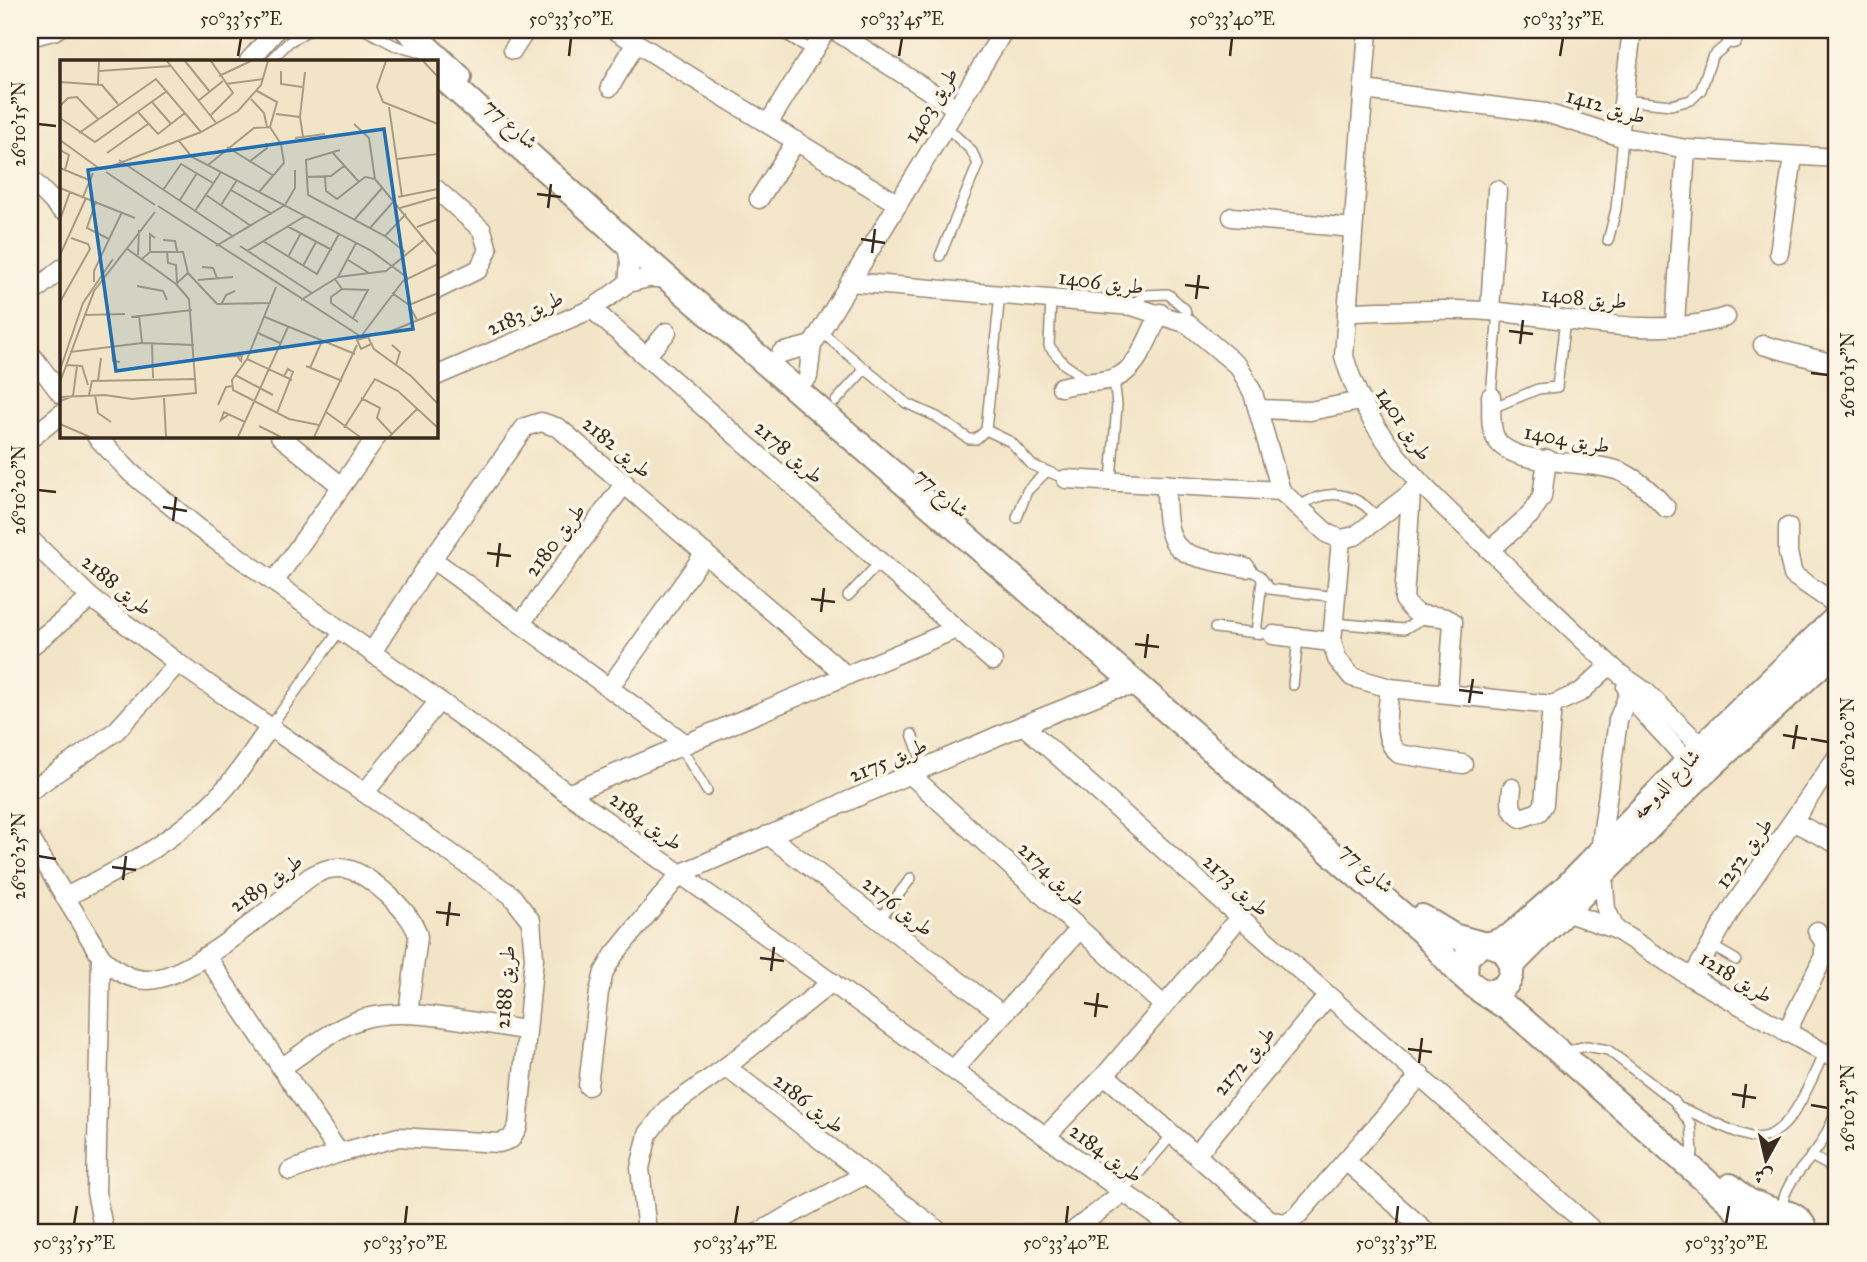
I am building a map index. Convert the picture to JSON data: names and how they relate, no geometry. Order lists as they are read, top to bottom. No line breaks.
{"streets":{"street":["طريق 1403","طريق 1412","شارع 77","طريق 1406","طريق 1408","طريق 2183","طريق 1401","طريق 1404","طريق 2182","طريق 2178","طريق 2180","طريق 2188","طريق 2175","شارع الدوحه","طريق 2184","طريق 1252","طريق 2174","طريق 2189","طريق 2173","طريق 2176","طريق 1218","طريق 2172","طريق 2186"]},"crossings":[["طريق 1403","شارع 77"],["طريق 1403","طريق 1406"],["طريق 1412","طريق 1401"],["شارع 77","طريق 2183"],["شارع 77","طريق 2175"],["شارع 77","شارع الدوحه"],["طريق 1408","طريق 1401"],["طريق 2183","طريق 2178"],["طريق 1401","شارع الدوحه"],["طريق 2182","طريق 2180"],["طريق 2182","طريق 2184"],["طريق 2175","طريق 2184"],["طريق 2175","طريق 2174"],["طريق 2175","طريق 2173"],["طريق 2175","طريق 2176"],["شارع الدوحه","طريق 1218"],["طريق 1252","طريق 1218"],["طريق 2173","طريق 2172"]],"north":"bottom","coordinates":["50°33'55\"E","50°33'50\"E","50°33'45\"E","50°33'40\"E","50°33'35\"E","26°10'15\"N","26°10'20\"N","26°10'25\"N","50°33'30\"E"]}
